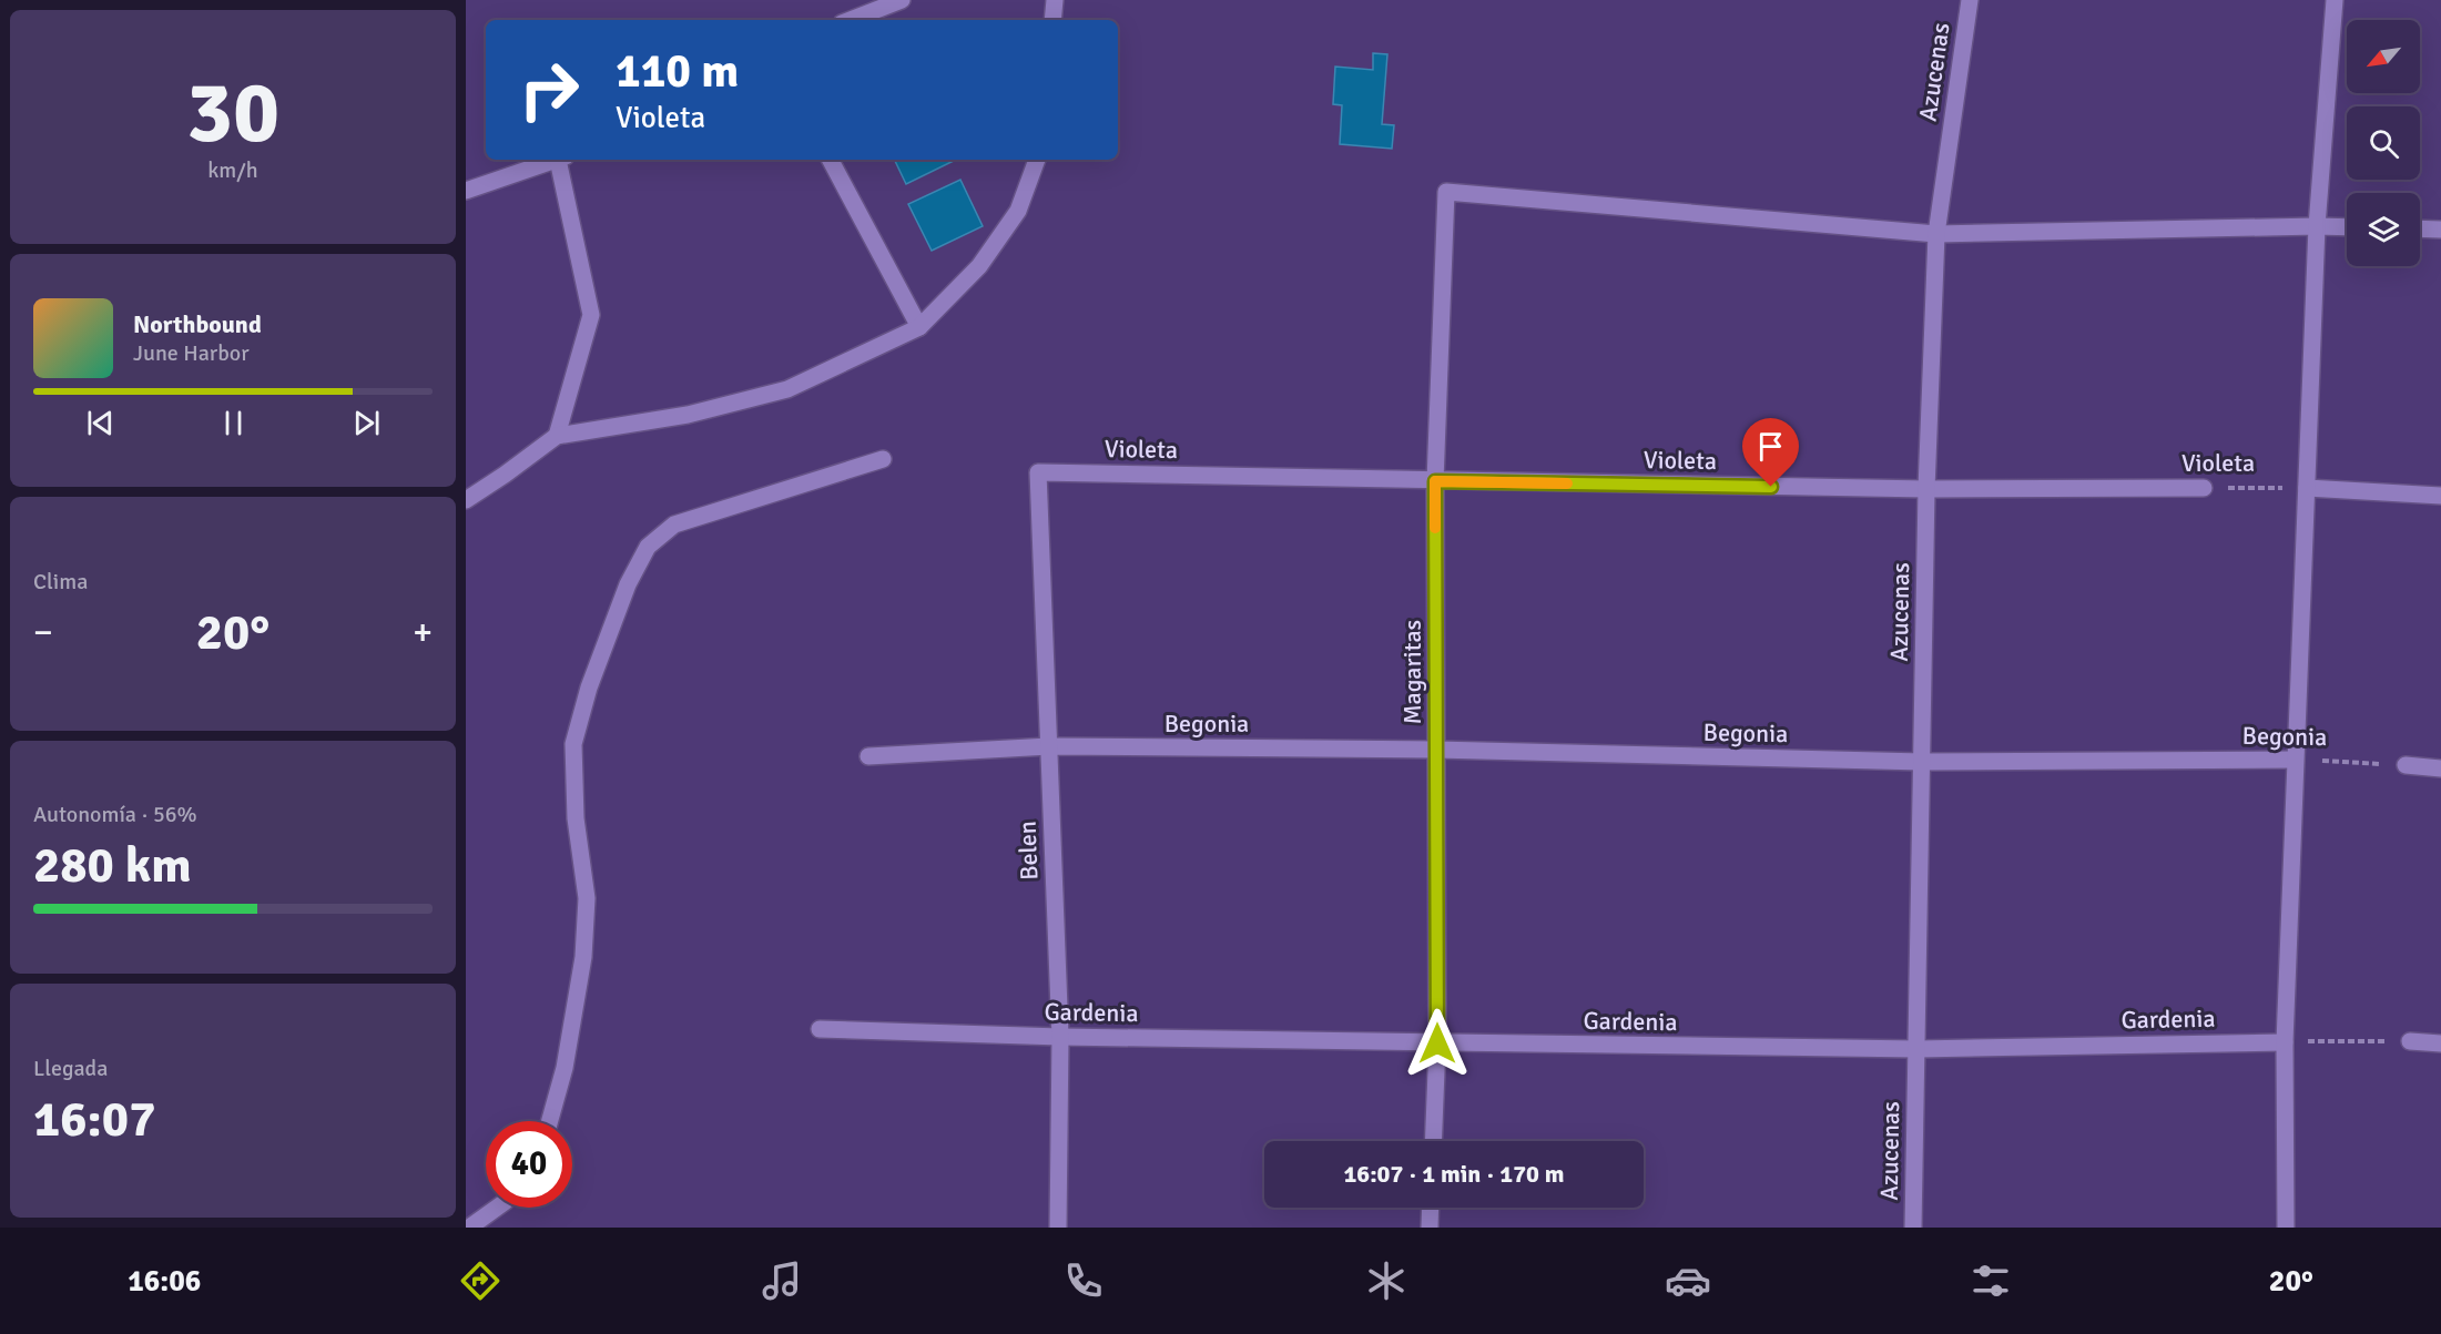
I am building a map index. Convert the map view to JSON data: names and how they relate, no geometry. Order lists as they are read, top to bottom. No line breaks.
{"streets":{"street":["Azucenas","Violeta","Magaritas","Begonia","Belen","Gardenia"]},"crossings":[["Azucenas","Violeta"],["Azucenas","Magaritas"],["Azucenas","Begonia"],["Azucenas","Gardenia"],["Violeta","Magaritas"],["Violeta","Belen"],["Magaritas","Begonia"],["Magaritas","Gardenia"],["Begonia","Belen"],["Belen","Gardenia"]],"north":"bottom left","page":{"tile":[["30","km/h"],"Clima",["Autonomía · 56%","280 km"],["Llegada","16:07"]],"turn":["110 m","Violeta"],"song":["Northbound","June Harbor"],"heat":["−","20°","+"],"limit":"40","trip":"16:07 · 1 min · 170 m","tabs":["16:06","20°"]}}
